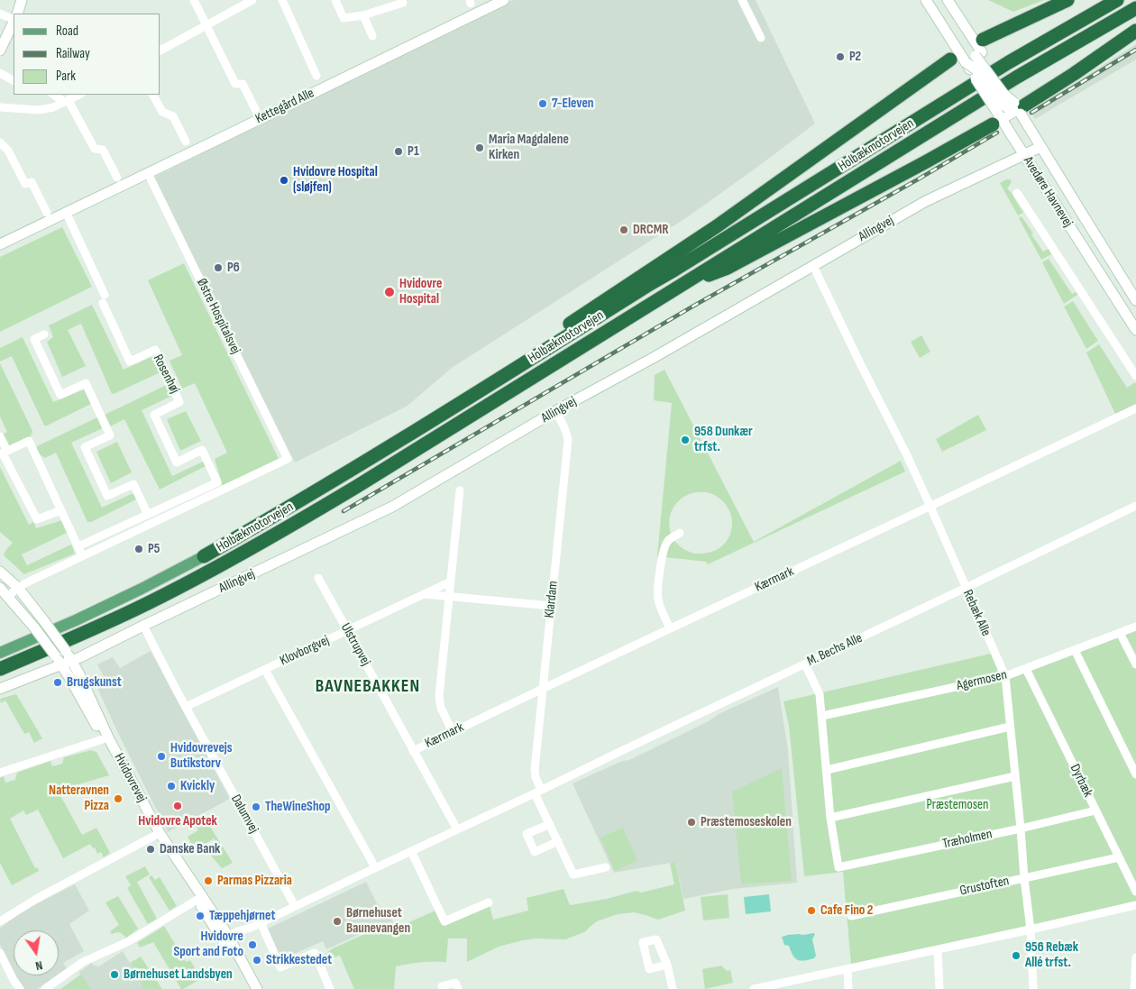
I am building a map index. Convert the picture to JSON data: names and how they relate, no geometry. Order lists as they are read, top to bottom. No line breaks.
{"streets":{"highway":["Holbækmotorvejen"],"street":["Kettegård Alle","Avedøre Havnevej","Allingvej","Østre Hospitalsvej","Rosenhøj","Kærmark","Klardam","Rebæk Alle","Ulstrupvej","M. Bechs Alle","Klovborgvej","Agermosen","Hvidovrevej","Dyrbæk","Dalumvej","Træholmen","Grustoften"]},"crossings":[["Kettegård Alle","Østre Hospitalsvej"],["Kettegård Alle","Rosenhøj"],["Avedøre Havnevej","Allingvej"],["Allingvej","Klardam"],["Allingvej","Rebæk Alle"],["Allingvej","Hvidovrevej"],["Allingvej","Dalumvej"],["Kærmark","Klardam"],["Kærmark","Rebæk Alle"],["Kærmark","Ulstrupvej"],["Klardam","M. Bechs Alle"],["Rebæk Alle","M. Bechs Alle"],["Rebæk Alle","Agermosen"],["Rebæk Alle","Træholmen"],["Rebæk Alle","Grustoften"],["Ulstrupvej","M. Bechs Alle"],["Ulstrupvej","Klovborgvej"],["M. Bechs Alle","Hvidovrevej"],["M. Bechs Alle","Dalumvej"],["Klovborgvej","Dalumvej"],["Agermosen","Dyrbæk"],["Dyrbæk","Træholmen"],["Dyrbæk","Grustoften"]],"districts":["BAVNEBAKKEN"],"parks":["Præstemosen"],"places":["P2","7-Eleven","Maria Magdalene Kirken","P1","Hvidovre Hospital (sløjfen)","DRCMR","P6","Hvidovre Hospital","958 Dunkær trfst.","P5","Brugskunst","Hvidovrevejs Butikstorv","Kvickly","Natteravnen Pizza","Hvidovre Apotek","TheWineShop","Præstemoseskolen","Danske Bank","Parmas Pizzaria","Cafe Fino 2","Tæppehjørnet","Børnehuset Baunevangen","Hvidovre Sport and Foto","956 Rebæk Allé trfst.","Strikkestedet","Børnehuset Landsbyen"],"legend":["Road","Railway","Park"],"north":"bottom"}
